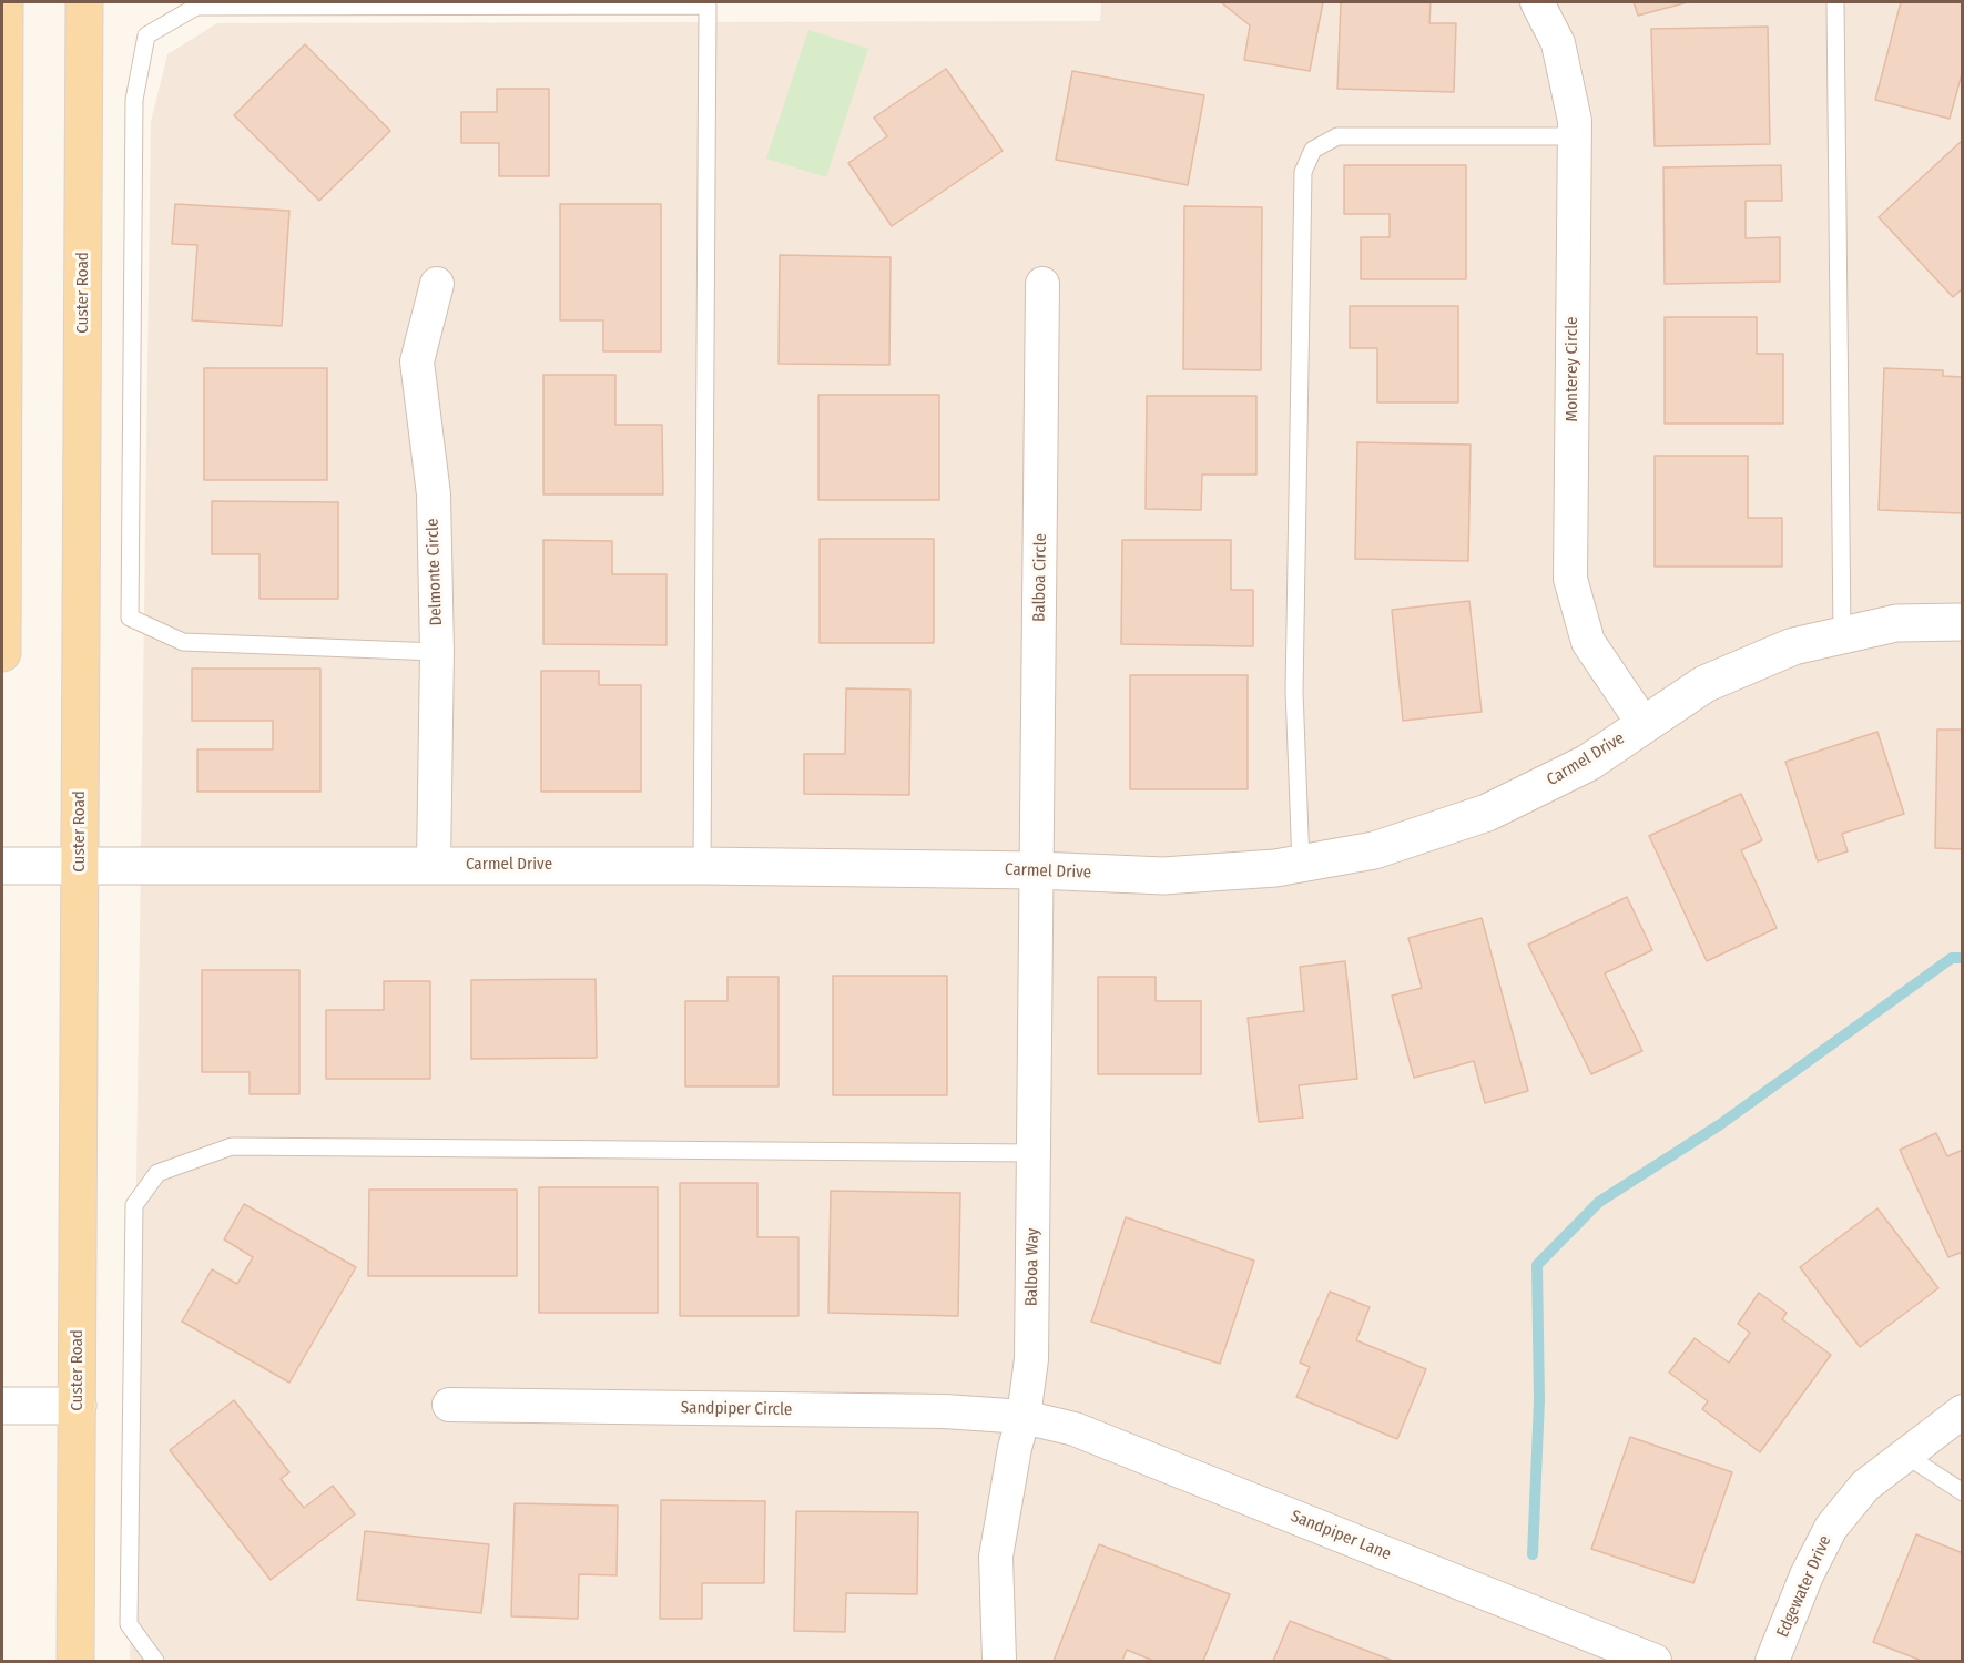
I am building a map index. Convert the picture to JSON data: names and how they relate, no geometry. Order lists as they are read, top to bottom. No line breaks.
{"streets":{"main road":["Custer Road"],"street":["Monterey Circle","Delmonte Circle","Balboa Circle","Carmel Drive","Balboa Way","Sandpiper Circle","Sandpiper Lane","Edgewater Drive"]},"crossings":[["Custer Road","Carmel Drive"],["Monterey Circle","Carmel Drive"],["Delmonte Circle","Carmel Drive"],["Balboa Circle","Carmel Drive"],["Balboa Circle","Balboa Way"],["Carmel Drive","Balboa Way"],["Balboa Way","Sandpiper Circle"],["Balboa Way","Sandpiper Lane"],["Sandpiper Circle","Sandpiper Lane"]]}
